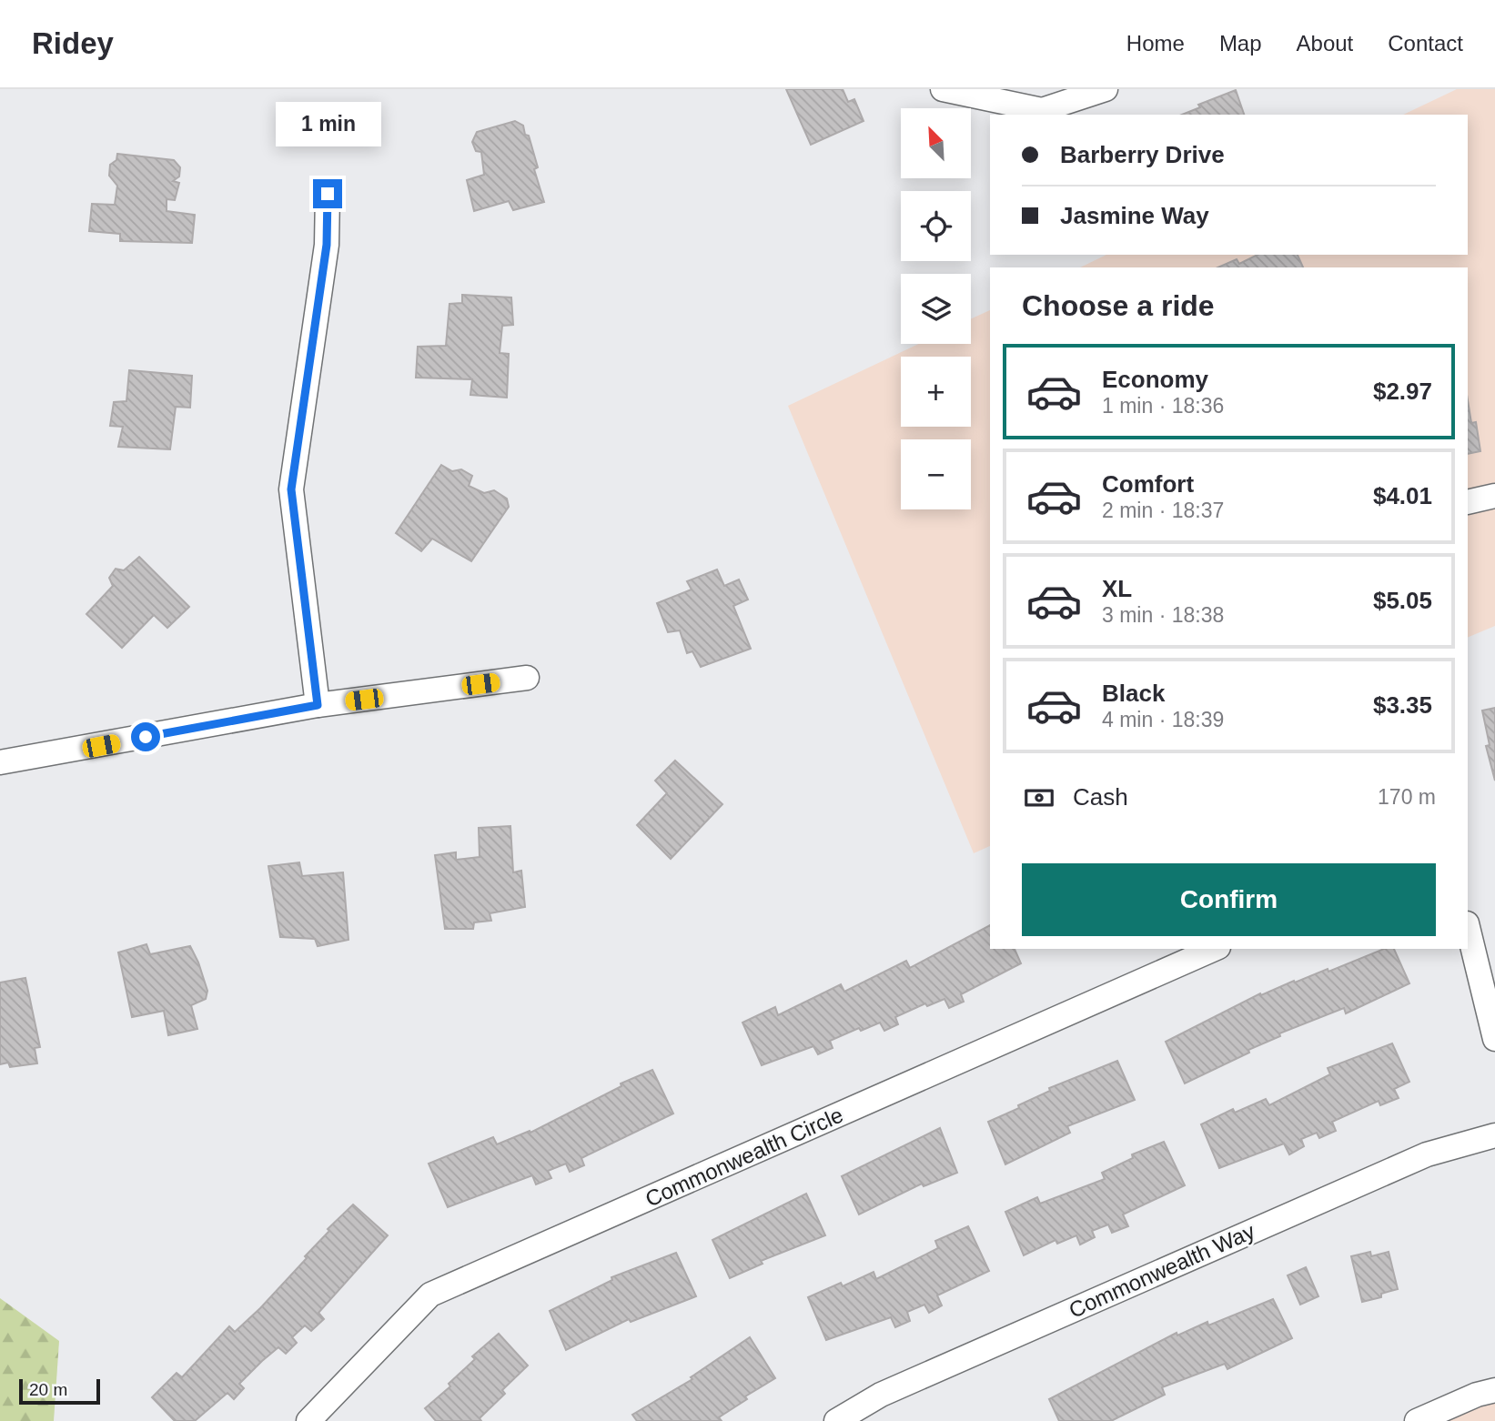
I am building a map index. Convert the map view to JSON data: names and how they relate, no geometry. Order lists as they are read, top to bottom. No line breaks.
{"streets":{"street":["Commonwealth Circle","Commonwealth Way"]},"scale_bar":"20 m","north":"top left","page":{"header":"Ridey","nav":["Home","Map","About","Contact"],"bubble":"1 min","map_buttons":["+","−"],"banner":["Barberry Drive","Jasmine Way"],"heading":"Choose a ride","list":[{"name":"Economy","note":"1 min · 18:36","value":"$2.97"},{"name":"Comfort","note":"2 min · 18:37","value":"$4.01"},{"name":"XL","note":"3 min · 18:38","value":"$5.05"},{"name":"Black","note":"4 min · 18:39","value":"$3.35"}],"pay":["Cash","170 m"],"buttons":"Confirm","scale":"20 m"}}
